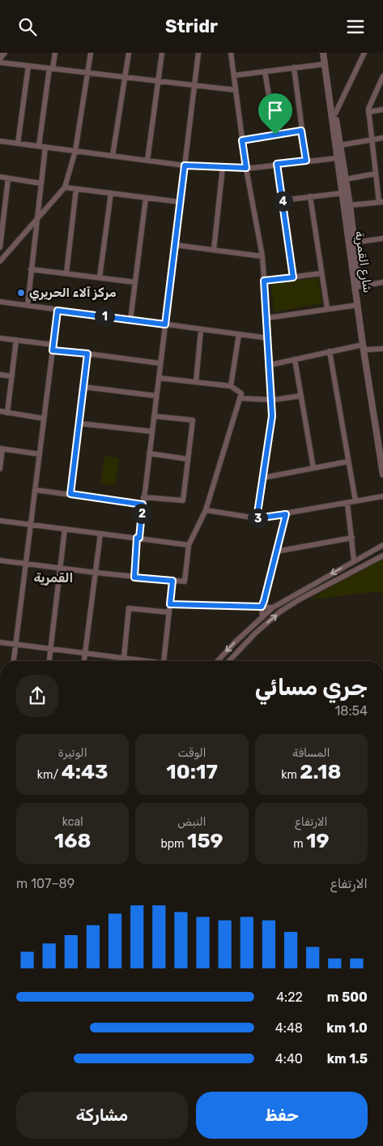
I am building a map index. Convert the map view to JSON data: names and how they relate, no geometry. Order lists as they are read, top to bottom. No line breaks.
{"streets":{"street":["شارع القمرية"]},"districts":["القمرية"],"places":["مركز آلاء الحريري"],"page":{"header":"Stridr","pins":["4","1","2","3"],"heading":["جري مسائي","18:54"],"stats":[["المسافة","2.18 km"],["الوقت","10:17"],["الوتيرة","4:43 /km"],["الارتفاع","19 m"],["النبض","159 bpm"],["kcal","168"]],"chart":["الارتفاع","89–107 m"],"list":[{"name":"500 m","note":"4:22"},{"name":"1.0 km","note":"4:48"},{"name":"1.5 km","note":"4:40"}],"buttons":["حفظ","مشاركة"]}}
